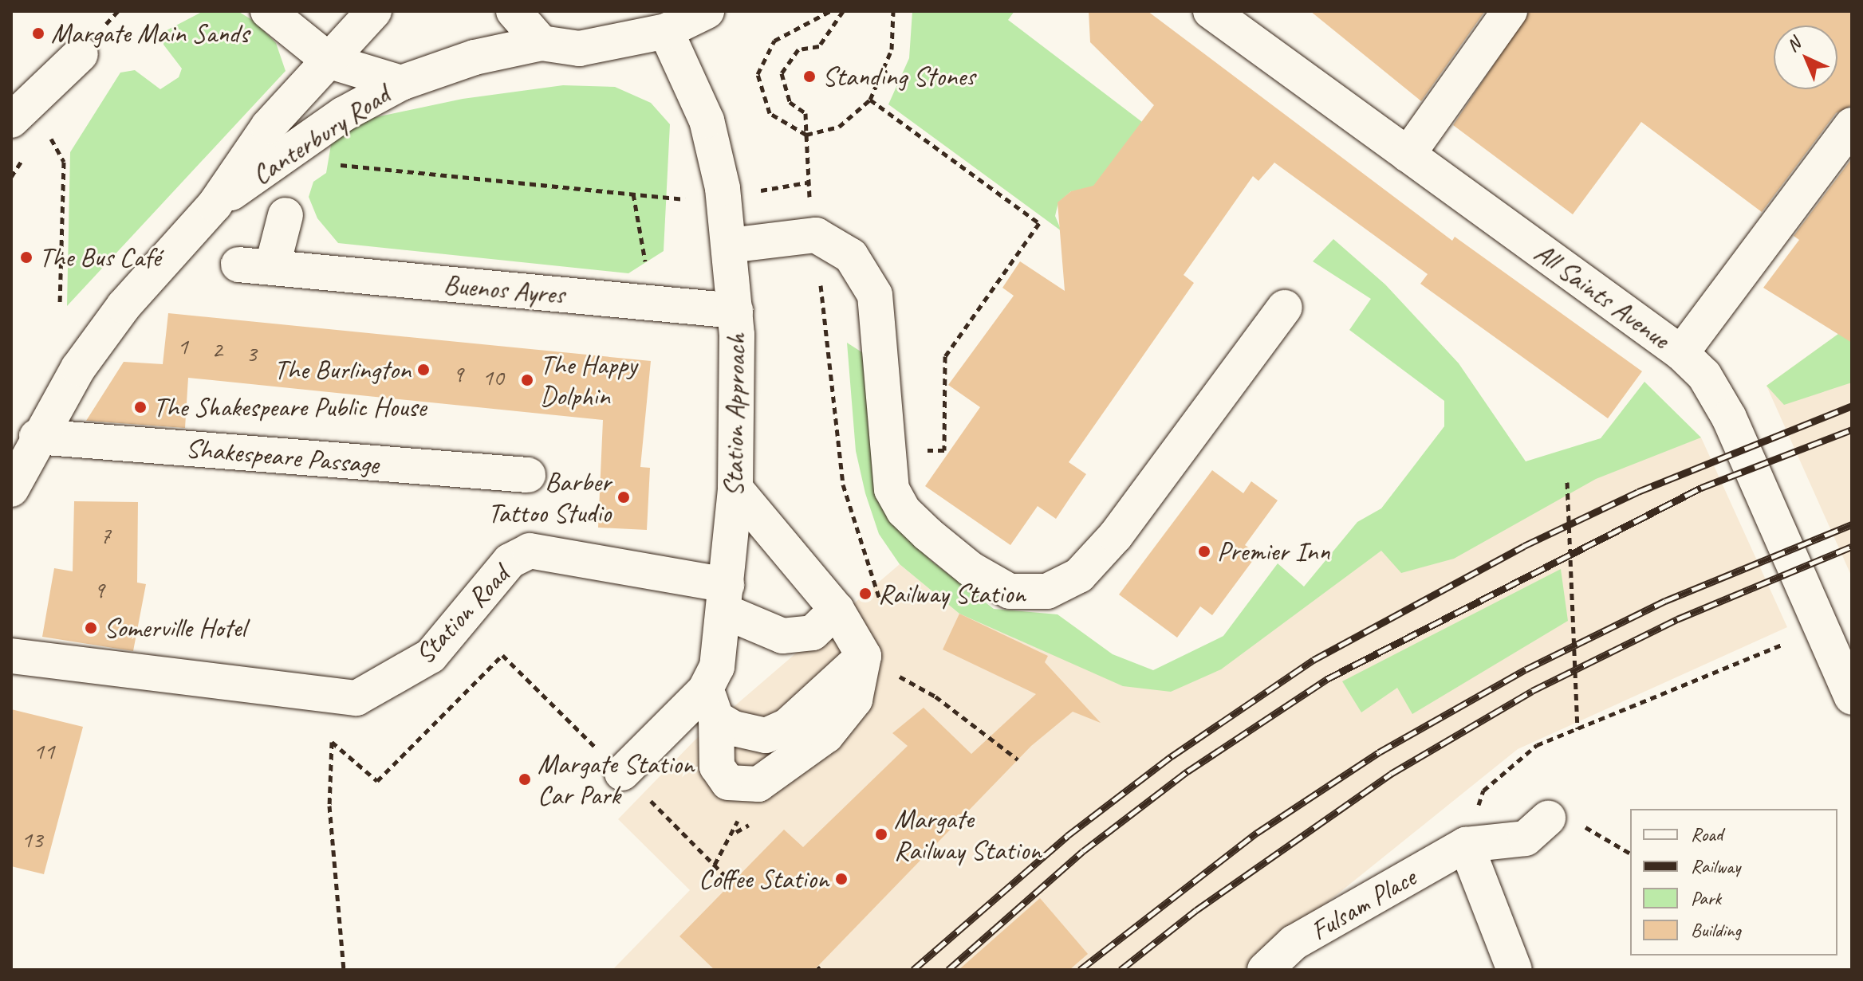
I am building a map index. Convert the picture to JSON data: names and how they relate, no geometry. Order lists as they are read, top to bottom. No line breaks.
{"streets":{"main road":["Canterbury Road","Buenos Ayres","All Saints Avenue","Station Approach","Shakespeare Passage","Station Road","Fulsam Place"]},"crossings":[["Canterbury Road","Shakespeare Passage"],["Buenos Ayres","Station Approach"],["Station Approach","Station Road"]],"places":["Margate Main Sands","Standing Stones","The Bus Café","The Burlington","The Happy Dolphin","The Shakespeare Public House","Barber Tattoo Studio","Premier Inn","Railway Station","Somerville Hotel","Margate Station Car Park","Margate Railway Station","Coffee Station"],"house_numbers":["1","2","3","9","10","7","9","11","13"],"legend":["Road","Railway","Park","Building"],"north":"top left"}
